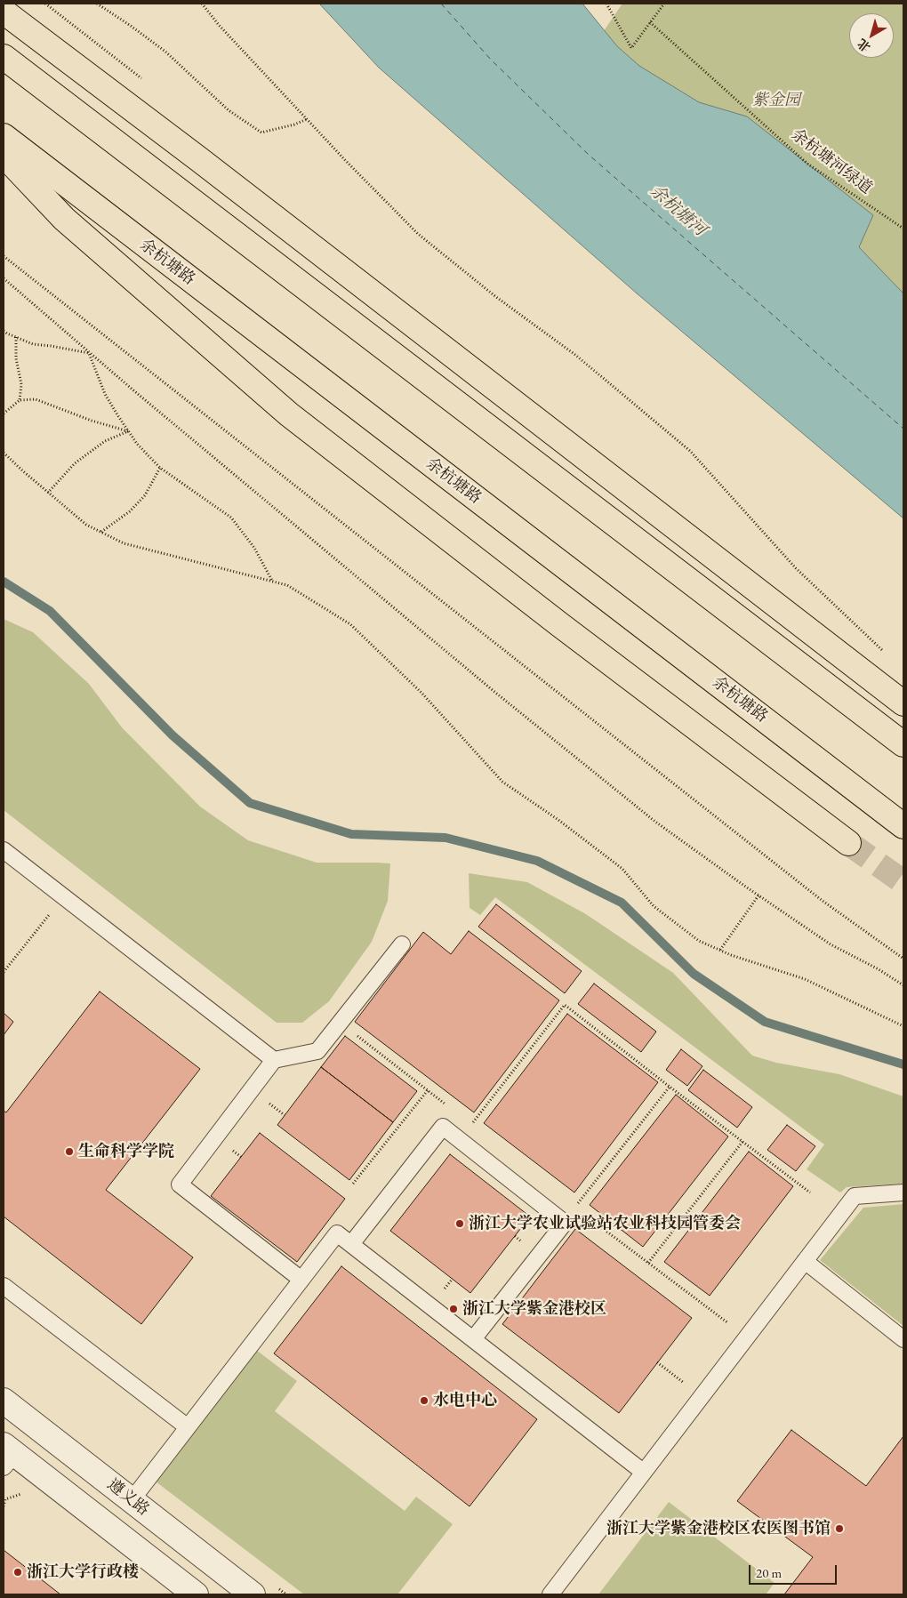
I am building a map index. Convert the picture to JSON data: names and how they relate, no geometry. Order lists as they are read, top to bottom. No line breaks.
{"streets":{"main road":["余杭塘路"],"street":["遵义路"],"path":["余杭塘河绿道"]},"water":["余杭塘河"],"parks":["紫金园"],"places":["生命科学学院","浙江大学农业试验站农业科技园管委会","浙江大学紫金港校区","水电中心","浙江大学紫金港校区农医图书馆","浙江大学行政楼"],"scale_bar":"20 m","north":"bottom left"}
